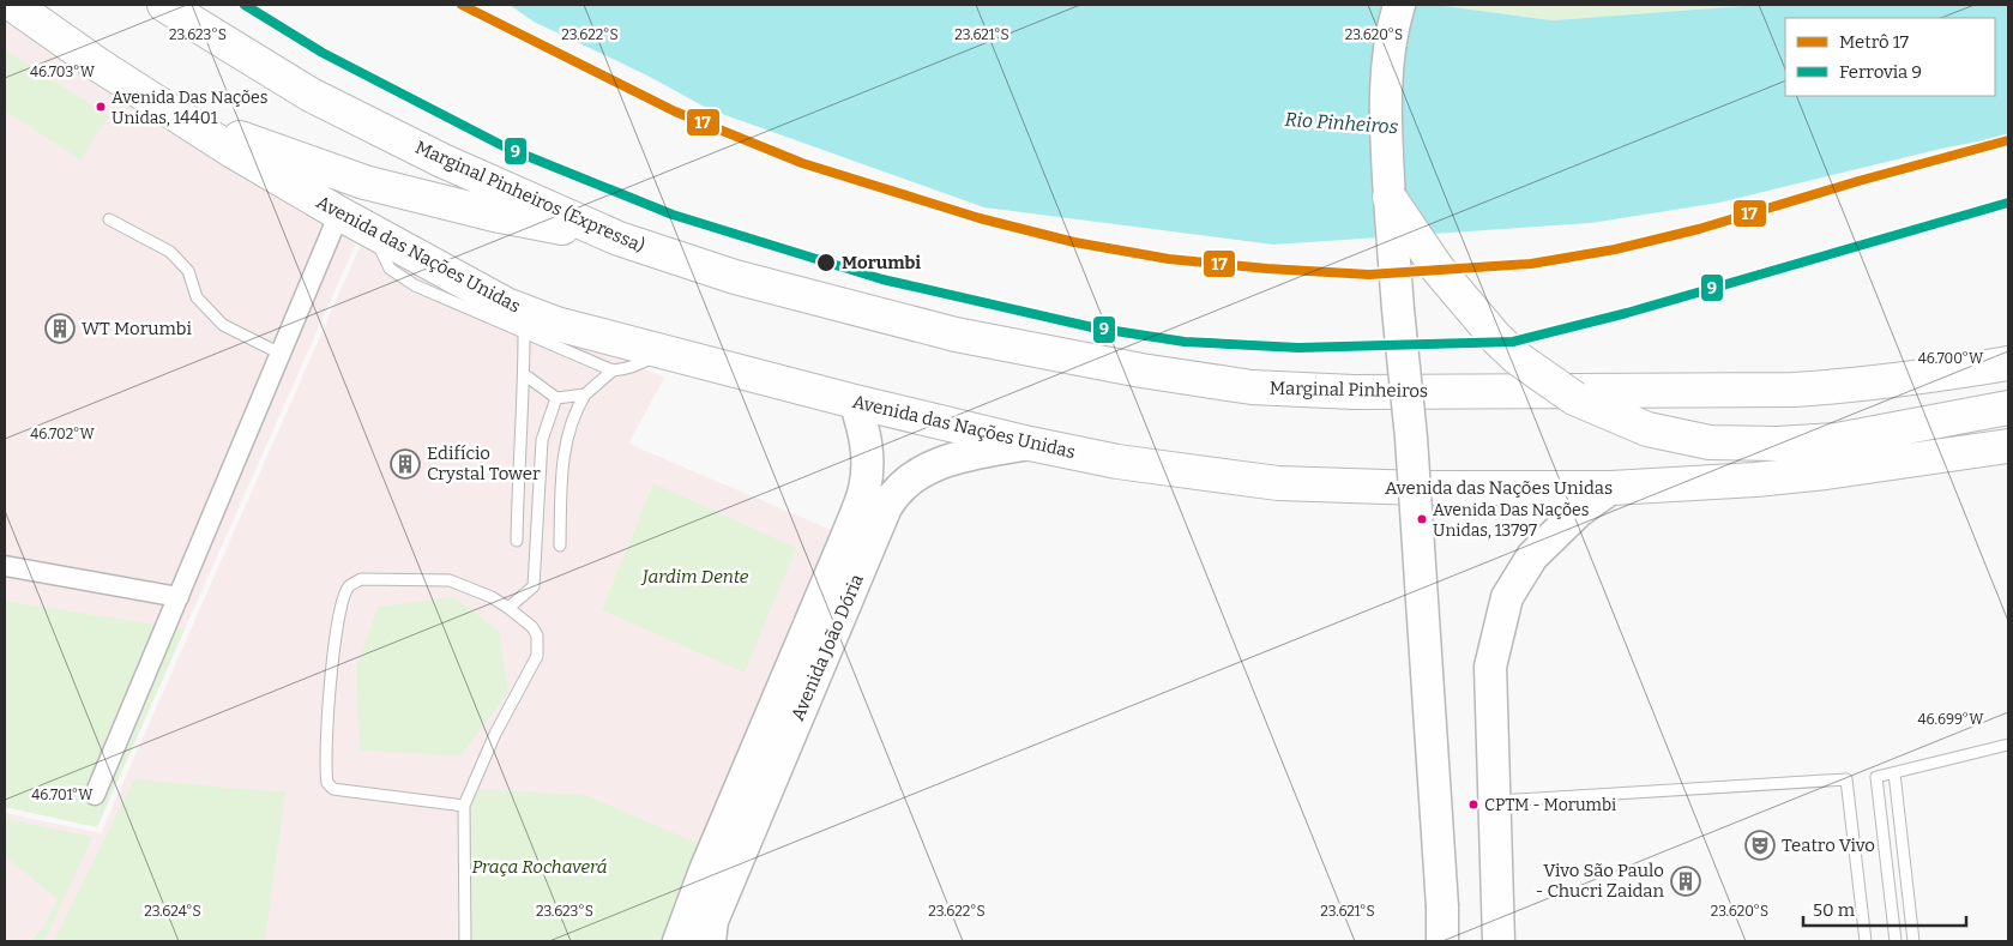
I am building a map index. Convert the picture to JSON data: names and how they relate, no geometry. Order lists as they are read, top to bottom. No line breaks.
{"streets":{"highway":["Marginal Pinheiros (Expressa)","Avenida das Nações Unidas","Marginal Pinheiros"],"main road":["Avenida João Dória"]},"crossings":[["Marginal Pinheiros (Expressa)","Marginal Pinheiros"],["Avenida das Nações Unidas","Avenida João Dória"]],"water":["Rio Pinheiros"],"parks":["Jardim Dente","Praça Rochaverá"],"places":{"other":["Avenida Das Nações Unidas, 14401","Morumbi","Avenida Das Nações Unidas, 13797","CPTM - Morumbi"],"building":["WT Morumbi","Edifício Crystal Tower","Vivo São Paulo - Chucri Zaidan"],"theatre":["Teatro Vivo"]},"lines":["metro line 17","rail line 9"],"legend":["Metrô 17","Ferrovia 9"],"scale_bar":"50 m","coordinates":["23.623°S","23.622°S","23.621°S","23.620°S","46.703°W","46.700°W","46.702°W","46.699°W","46.701°W","23.624°S"]}
